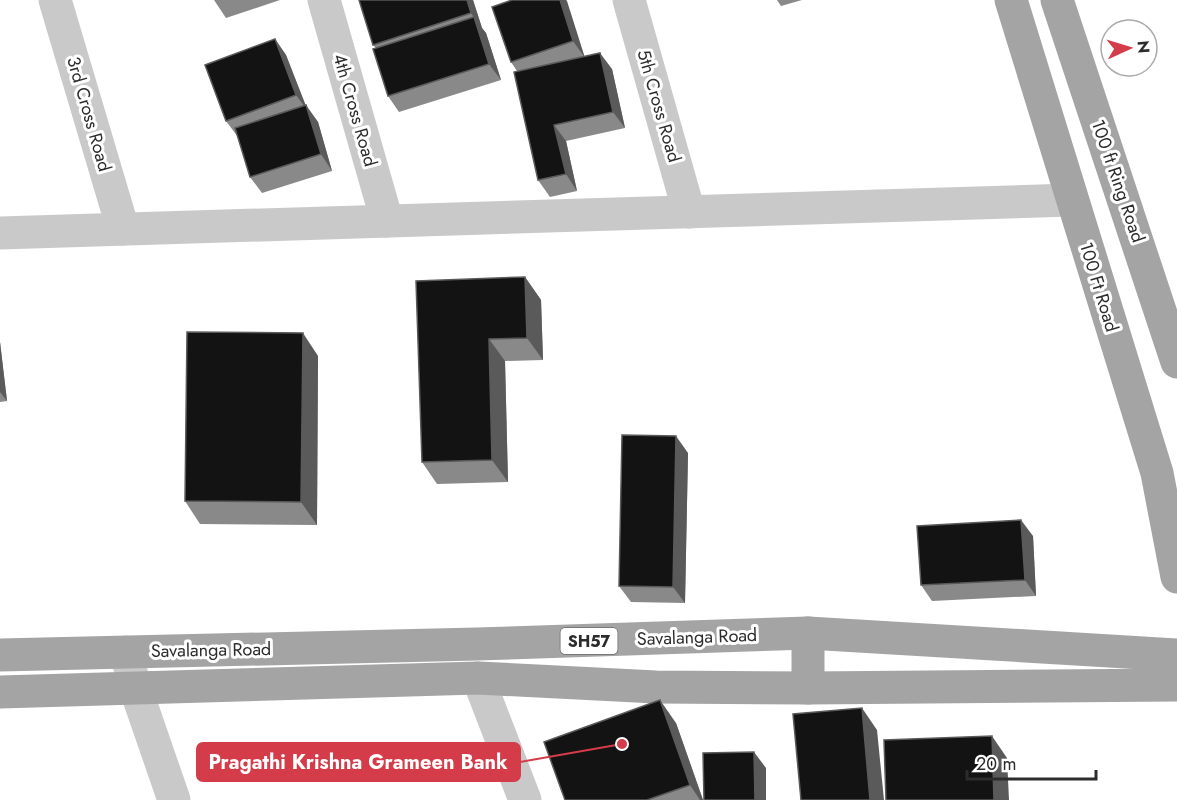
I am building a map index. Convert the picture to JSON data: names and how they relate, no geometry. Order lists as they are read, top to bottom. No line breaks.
{"streets":{"main road":["100 ft Ring Road","100 Ft Road","Savalanga Road","SH57"],"street":["5th Cross Road","4th Cross Road","3rd Cross Road"]},"places":["Pragathi Krishna Grameen Bank"],"scale_bar":"20 m","north":"right"}
